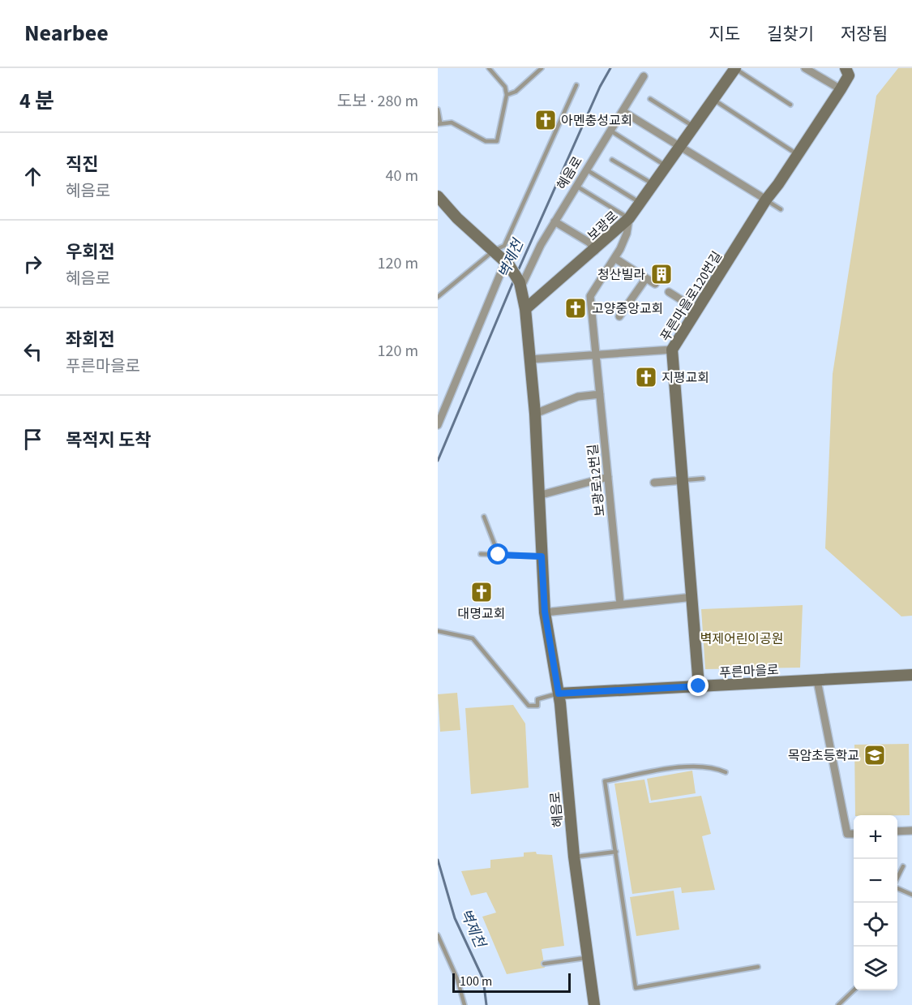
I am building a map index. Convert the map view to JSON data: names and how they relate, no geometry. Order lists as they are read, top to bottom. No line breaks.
{"streets":{"main road":["혜음로","보광로","푸른마을로120번길","푸른마을로"],"street":["보광로12번길"]},"crossings":[["혜음로","보광로"],["혜음로","푸른마을로"],["보광로","보광로12번길"],["푸른마을로120번길","푸른마을로"]],"water":["벽제천"],"parks":["벽제어린이공원"],"places":{"church":["아멘충성교회","고양중앙교회","지평교회","대명교회"],"building":["청산빌라"],"school or university":["목암초등학교"]},"scale_bar":"100 m","page":{"header":"Nearbee","nav":["지도","길찾기","저장됨"],"heading":["4 분","도보 · 280 m"],"list":[["직진","혜음로","40 m"],["우회전","혜음로","120 m"],["좌회전","푸른마을로","120 m"],"목적지 도착"],"map_buttons":["+","−"],"scale":"100 m"}}
